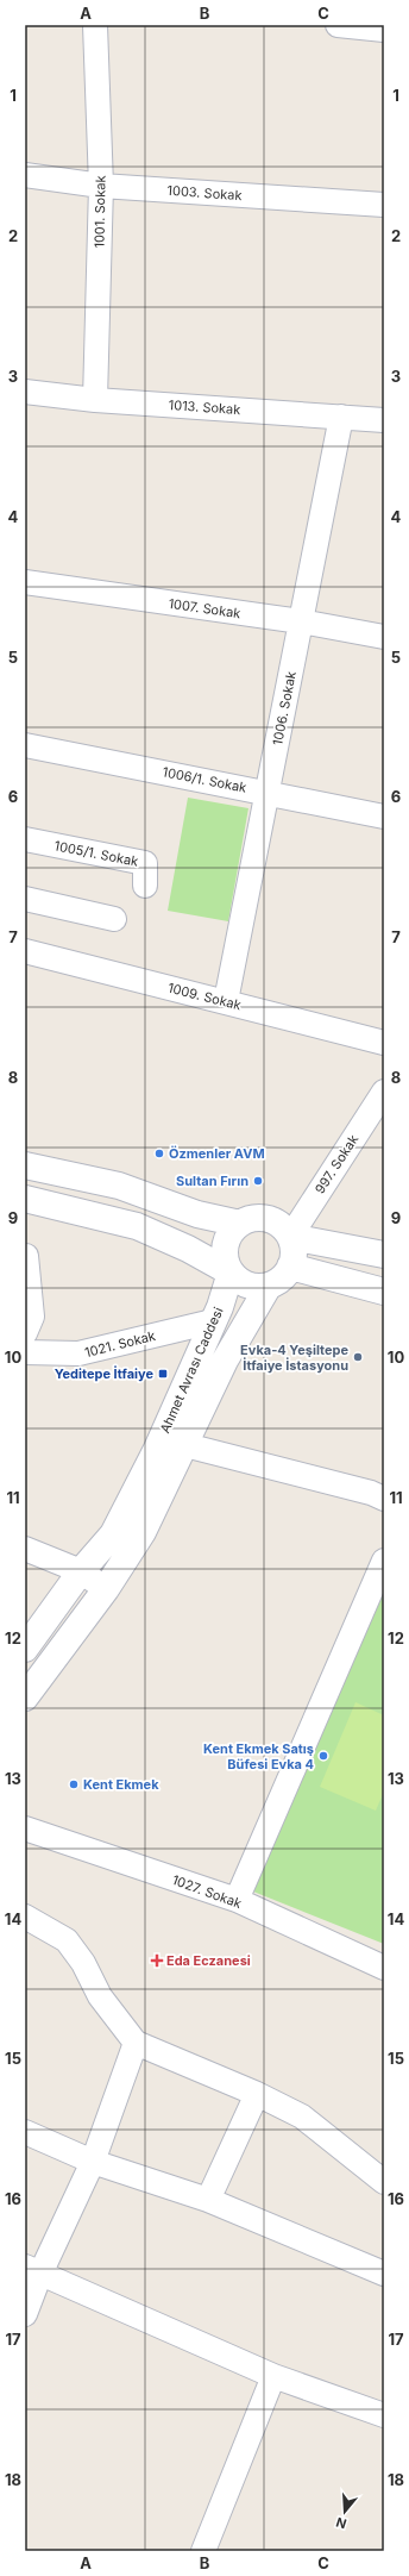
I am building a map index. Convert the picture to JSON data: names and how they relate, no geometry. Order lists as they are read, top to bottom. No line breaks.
{"streets":{"main road":["Ahmet Avrası Caddesi"],"street":["1003. Sokak","1001. Sokak","1013. Sokak","1007. Sokak","1006. Sokak","1006/1. Sokak","1005/1. Sokak","1009. Sokak","997. Sokak","1021. Sokak","1027. Sokak"]},"crossings":[["1003. Sokak","1001. Sokak"],["1001. Sokak","1013. Sokak"],["1013. Sokak","1006. Sokak"],["1007. Sokak","1006. Sokak"],["1006. Sokak","1006/1. Sokak"],["1006. Sokak","1009. Sokak"],["997. Sokak","Ahmet Avrası Caddesi"],["1021. Sokak","Ahmet Avrası Caddesi"]],"places":{"other":["Özmenler AVM","Sultan Fırın","Evka-4 Yeşiltepe İtfaiye İstasyonu","Kent Ekmek Satış Büfesi Evka 4","Kent Ekmek"],"transit":["Yeditepe İtfaiye"],"health":["Eda Eczanesi"]},"north":"bottom","grid":{"columns":["A","B","C"],"rows":["1","2","3","4","5","6","7","8","9","10","11","12","13","14","15","16","17","18"]}}
